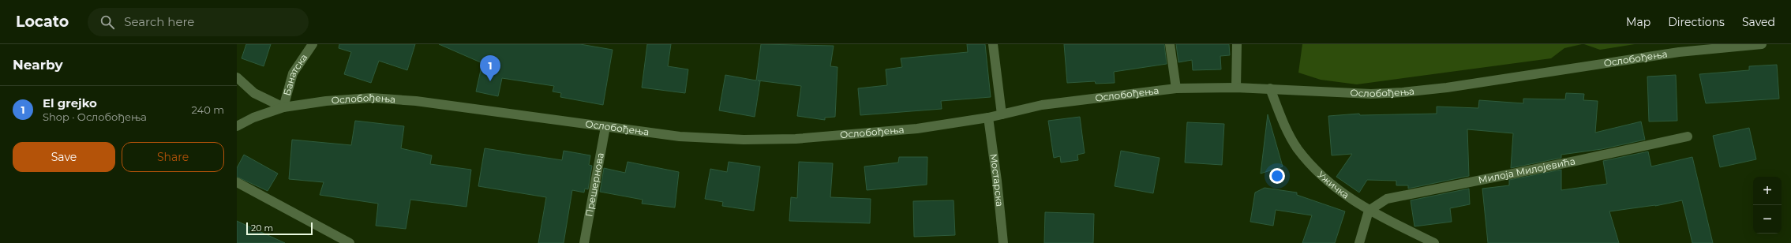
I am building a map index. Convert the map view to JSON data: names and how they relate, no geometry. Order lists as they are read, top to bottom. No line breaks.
{"streets":{"street":["Ослобођења","Банатска","Милоја Милојевића","Мостарска","Ужичка","Прешернова"]},"crossings":[["Ослобођења","Банатска"],["Ослобођења","Мостарска"],["Ослобођења","Ужичка"],["Ослобођења","Прешернова"],["Милоја Милојевића","Ужичка"]],"scale_bar":"20 m","page":{"header":"Locato","search":"Search here","nav":["Map","Directions","Saved"],"heading":"Nearby","pins":"1","list":[{"mark":"1","name":"El grejko","note":"Shop · Ослобођења","value":"240 m"}],"buttons":["Save","Share"],"map_buttons":["+","−"],"scale":"20 m"}}
